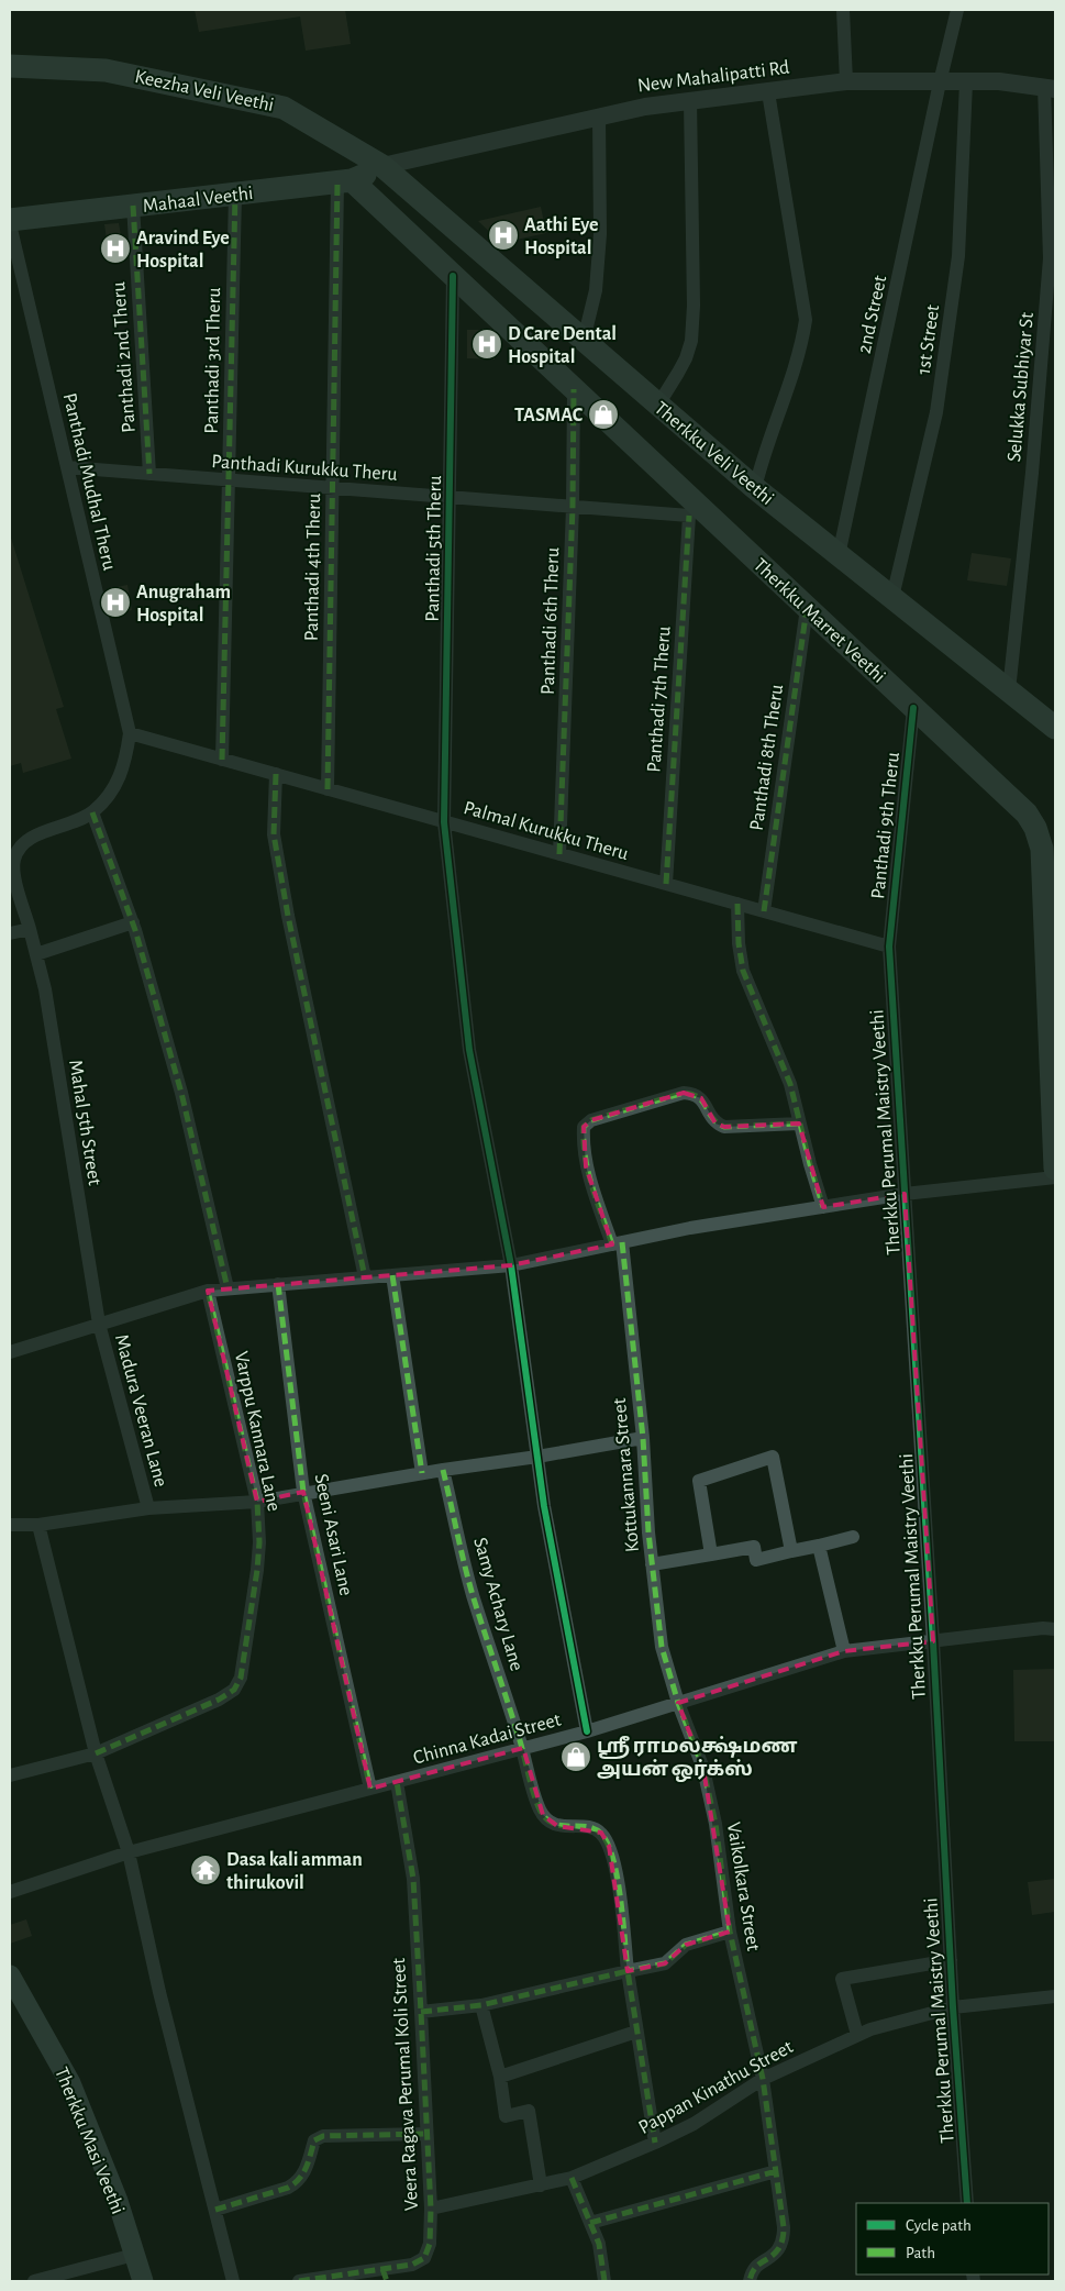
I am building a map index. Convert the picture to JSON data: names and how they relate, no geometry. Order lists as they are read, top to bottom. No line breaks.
{"streets":{"main road":["Keezha Veli Veethi","Mahaal Veethi","Therkku Veli Veethi","Therkku Marret Veethi","Therkku Masi Veethi"],"street":["New Mahalipatti Rd","2nd Street","1st Street","Panthadi 2nd Theru","Panthadi 3rd Theru","Selukka Subhiyar St","Panthadi Kurukku Theru","Panthadi Mudhal Theru","Panthadi 5th Theru","Panthadi 4th Theru","Panthadi 6th Theru","Panthadi 7th Theru","Panthadi 8th Theru","Panthadi 9th Theru","Palmal Kurukku Theru","Mahal 5th Street","Therkku Perumal Maistry Veethi","Madura Veeran Lane","Varppu Kannara Lane","Kottukannara Street","Seeni Asari Lane","Samy Achary Lane","Chinna Kadai Street","Vaikolkara Street","Veera Ragava Perumal Koli Street","Pappan Kinathu Street"]},"crossings":[["New Mahalipatti Rd","Keezha Veli Veethi"],["New Mahalipatti Rd","Mahaal Veethi"],["New Mahalipatti Rd","2nd Street"],["New Mahalipatti Rd","1st Street"],["New Mahalipatti Rd","Selukka Subhiyar St"],["New Mahalipatti Rd","Therkku Veli Veethi"],["Keezha Veli Veethi","Mahaal Veethi"],["Keezha Veli Veethi","Therkku Veli Veethi"],["Mahaal Veethi","Panthadi 2nd Theru"],["Mahaal Veethi","Panthadi 3rd Theru"],["Mahaal Veethi","Therkku Veli Veethi"],["Mahaal Veethi","Panthadi 4th Theru"],["Mahaal Veethi","Therkku Marret Veethi"],["2nd Street","Therkku Veli Veethi"],["1st Street","Therkku Veli Veethi"],["Panthadi 2nd Theru","Panthadi Kurukku Theru"],["Panthadi 3rd Theru","Panthadi Kurukku Theru"],["Panthadi 3rd Theru","Palmal Kurukku Theru"],["Selukka Subhiyar St","Therkku Veli Veethi"],["Panthadi Kurukku Theru","Panthadi Mudhal Theru"],["Panthadi Kurukku Theru","Panthadi 5th Theru"],["Panthadi Kurukku Theru","Panthadi 4th Theru"],["Panthadi Kurukku Theru","Therkku Marret Veethi"],["Panthadi Kurukku Theru","Panthadi 6th Theru"],["Panthadi Kurukku Theru","Panthadi 7th Theru"],["Panthadi Mudhal Theru","Palmal Kurukku Theru"],["Panthadi Mudhal Theru","Mahal 5th Street"],["Panthadi 5th Theru","Therkku Marret Veethi"],["Panthadi 5th Theru","Palmal Kurukku Theru"],["Panthadi 5th Theru","Chinna Kadai Street"],["Panthadi 4th Theru","Therkku Marret Veethi"],["Panthadi 4th Theru","Palmal Kurukku Theru"],["Therkku Marret Veethi","Panthadi 6th Theru"],["Therkku Marret Veethi","Panthadi 7th Theru"],["Therkku Marret Veethi","Panthadi 8th Theru"],["Therkku Marret Veethi","Panthadi 9th Theru"],["Panthadi 6th Theru","Palmal Kurukku Theru"],["Panthadi 7th Theru","Palmal Kurukku Theru"],["Panthadi 8th Theru","Palmal Kurukku Theru"],["Panthadi 9th Theru","Palmal Kurukku Theru"],["Panthadi 9th Theru","Therkku Perumal Maistry Veethi"],["Palmal Kurukku Theru","Therkku Perumal Maistry Veethi"],["Mahal 5th Street","Madura Veeran Lane"],["Therkku Perumal Maistry Veethi","Chinna Kadai Street"],["Therkku Perumal Maistry Veethi","Pappan Kinathu Street"],["Kottukannara Street","Chinna Kadai Street"],["Kottukannara Street","Vaikolkara Street"],["Seeni Asari Lane","Chinna Kadai Street"],["Samy Achary Lane","Chinna Kadai Street"],["Samy Achary Lane","Pappan Kinathu Street"],["Chinna Kadai Street","Vaikolkara Street"],["Chinna Kadai Street","Veera Ragava Perumal Koli Street"],["Vaikolkara Street","Pappan Kinathu Street"],["Veera Ragava Perumal Koli Street","Pappan Kinathu Street"]],"places":{"hospital":["Aathi Eye Hospital","Aravind Eye Hospital","D Care Dental Hospital","Anugraham Hospital"],"shop":["TASMAC","ஶ்ரீ ராமலக்ஷ்மண அயன் ஒர்க்ஸ்"],"temple":["Dasa kali amman thirukovil"]},"legend":["Cycle path","Path"]}
